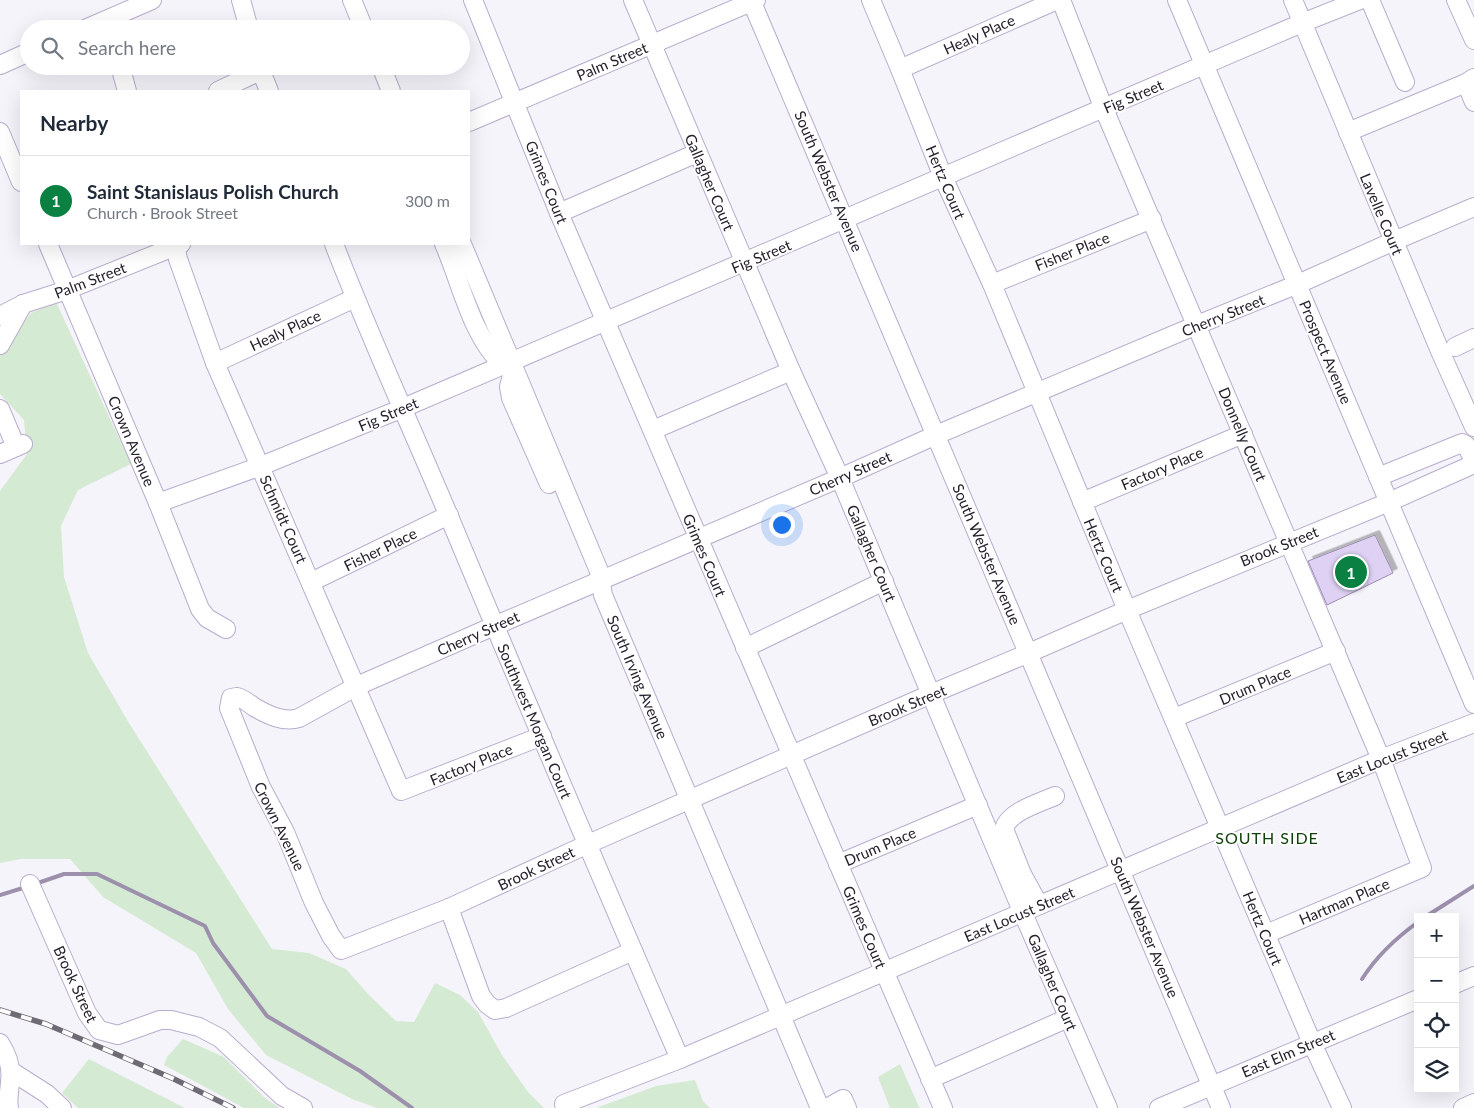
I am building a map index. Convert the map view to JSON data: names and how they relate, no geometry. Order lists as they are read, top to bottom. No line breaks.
{"streets":{"street":["Healy Place","Palm Street","Fig Street","South Webster Avenue","Grimes Court","Gallagher Court","Hertz Court","Lavelle Court","Fisher Place","Cherry Street","Prospect Avenue","Donnelly Court","Crown Avenue","Factory Place","Schmidt Court","Brook Street","South Irving Avenue","Drum Place","Southwest Morgan Court","East Locust Street","Hartman Place","East Elm Street"]},"crossings":[["Healy Place","Hertz Court"],["Healy Place","Donnelly Court"],["Healy Place","Schmidt Court"],["Healy Place","Southwest Morgan Court"],["Palm Street","South Webster Avenue"],["Palm Street","Grimes Court"],["Palm Street","Gallagher Court"],["Palm Street","Crown Avenue"],["Palm Street","Schmidt Court"],["Fig Street","South Webster Avenue"],["Fig Street","Grimes Court"],["Fig Street","Gallagher Court"],["Fig Street","Hertz Court"],["Fig Street","Lavelle Court"],["Fig Street","Prospect Avenue"],["Fig Street","Donnelly Court"],["Fig Street","Crown Avenue"],["Fig Street","Schmidt Court"],["Fig Street","South Irving Avenue"],["Fig Street","Southwest Morgan Court"],["South Webster Avenue","Cherry Street"],["South Webster Avenue","Brook Street"],["South Webster Avenue","East Locust Street"],["South Webster Avenue","East Elm Street"],["Grimes Court","Cherry Street"],["Grimes Court","Brook Street"],["Grimes Court","Drum Place"],["Grimes Court","East Locust Street"],["Gallagher Court","Cherry Street"],["Gallagher Court","Brook Street"],["Gallagher Court","Drum Place"],["Gallagher Court","East Locust Street"],["Hertz Court","Fisher Place"],["Hertz Court","Cherry Street"],["Hertz Court","Factory Place"],["Hertz Court","Brook Street"],["Hertz Court","Drum Place"],["Hertz Court","East Locust Street"],["Hertz Court","Hartman Place"],["Hertz Court","East Elm Street"],["Lavelle Court","Cherry Street"],["Fisher Place","Donnelly Court"],["Fisher Place","Schmidt Court"],["Fisher Place","Southwest Morgan Court"],["Cherry Street","Prospect Avenue"],["Cherry Street","Donnelly Court"],["Cherry Street","Crown Avenue"],["Cherry Street","Schmidt Court"],["Cherry Street","South Irving Avenue"],["Cherry Street","Southwest Morgan Court"],["Prospect Avenue","Brook Street"],["Donnelly Court","Factory Place"],["Donnelly Court","Brook Street"],["Donnelly Court","Drum Place"],["Donnelly Court","East Locust Street"],["Donnelly Court","Hartman Place"],["Crown Avenue","Brook Street"],["Factory Place","Schmidt Court"],["Factory Place","Southwest Morgan Court"],["Brook Street","South Irving Avenue"],["Brook Street","Southwest Morgan Court"],["South Irving Avenue","East Locust Street"],["Southwest Morgan Court","East Locust Street"]],"districts":["SOUTH SIDE"],"page":{"search":"Search here","heading":"Nearby","list":[{"mark":"1","name":"Saint Stanislaus Polish Church","note":"Church · Brook Street","value":"300 m"}],"pins":"1","map_buttons":["+","−"]}}
